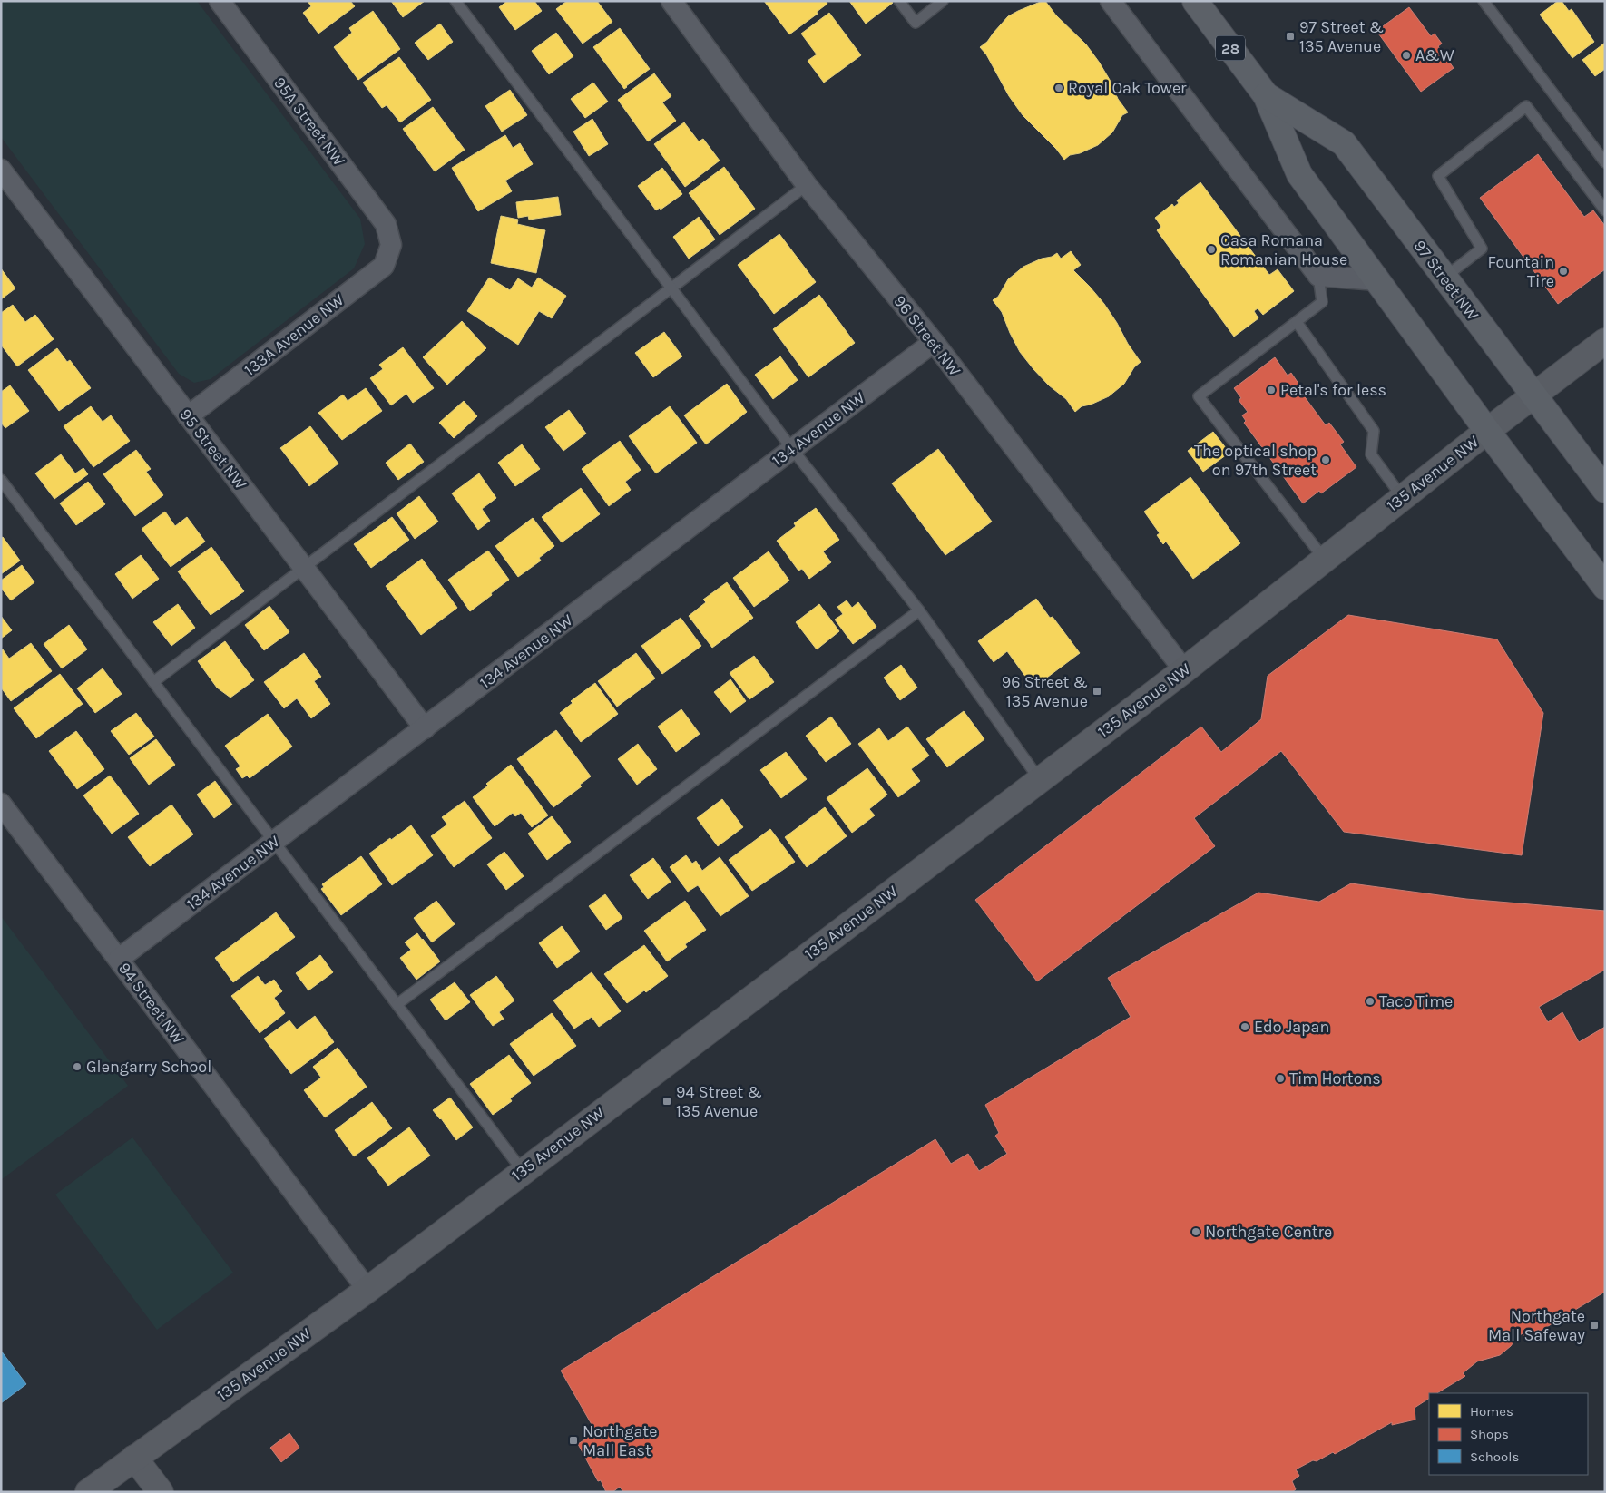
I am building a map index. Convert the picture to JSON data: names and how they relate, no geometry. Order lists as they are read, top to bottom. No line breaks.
{"streets":{"main road":["28","97 Street NW"],"street":["95A Street NW","133A Avenue NW","96 Street NW","134 Avenue NW","95 Street NW","135 Avenue NW","94 Street NW"]},"crossings":[["95A Street NW","133A Avenue NW"],["97 Street NW","135 Avenue NW"],["133A Avenue NW","95 Street NW"],["96 Street NW","134 Avenue NW"],["96 Street NW","135 Avenue NW"],["134 Avenue NW","95 Street NW"],["134 Avenue NW","94 Street NW"],["135 Avenue NW","94 Street NW"]],"places":{"transit":["97 Street & 135 Avenue","96 Street & 135 Avenue","94 Street & 135 Avenue","Northgate Mall Safeway","Northgate Mall East"],"other":["A&W","Royal Oak Tower","Casa Romana Romanian House","Fountain Tire","Petal's for less","The optical shop on 97th Street","Taco Time","Edo Japan","Glengarry School","Tim Hortons","Northgate Centre"]},"legend":["Homes","Shops","Schools"]}
